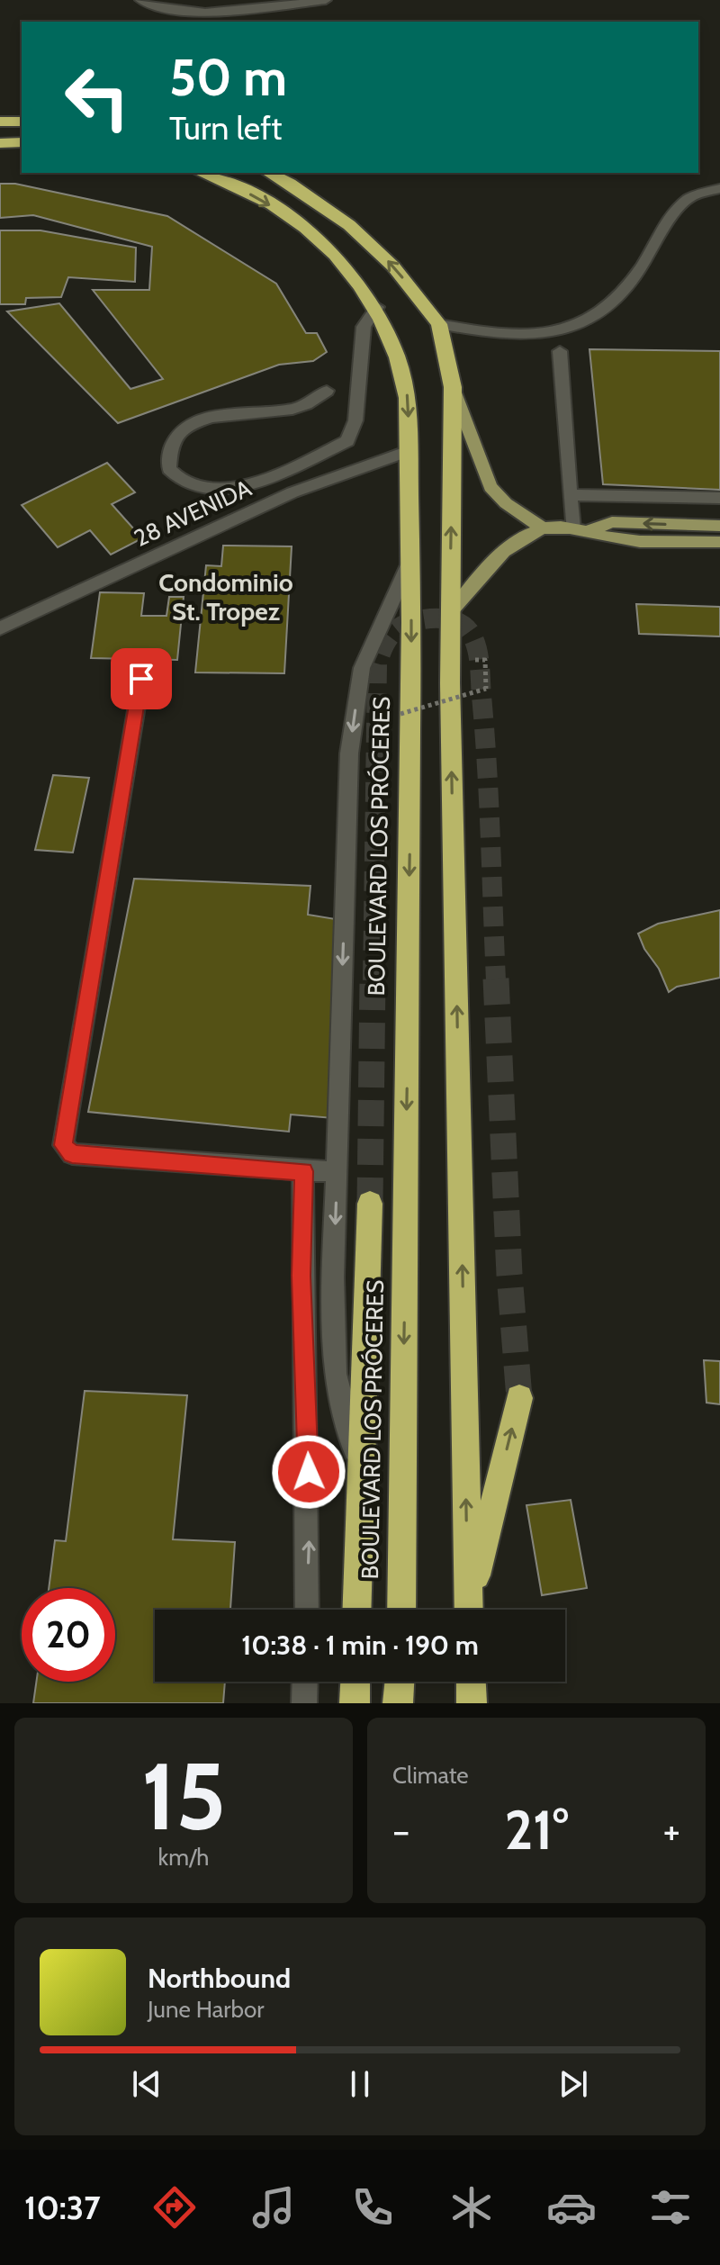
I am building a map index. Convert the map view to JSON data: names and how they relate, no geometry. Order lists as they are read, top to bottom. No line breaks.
{"streets":{"highway":["BOULEVARD LOS PRÓCERES"],"street":["28 AVENIDA"]},"crossings":[["28 AVENIDA","BOULEVARD LOS PRÓCERES"]],"districts":["Condominio St. Tropez"],"page":{"turn":["50 m","Turn left"],"limit":"20","trip":"10:38 · 1 min · 190 m","tile":[["15","km/h"],"Climate"],"heat":["−","21°","+"],"song":["Northbound","June Harbor"],"tabs":"10:37"}}
